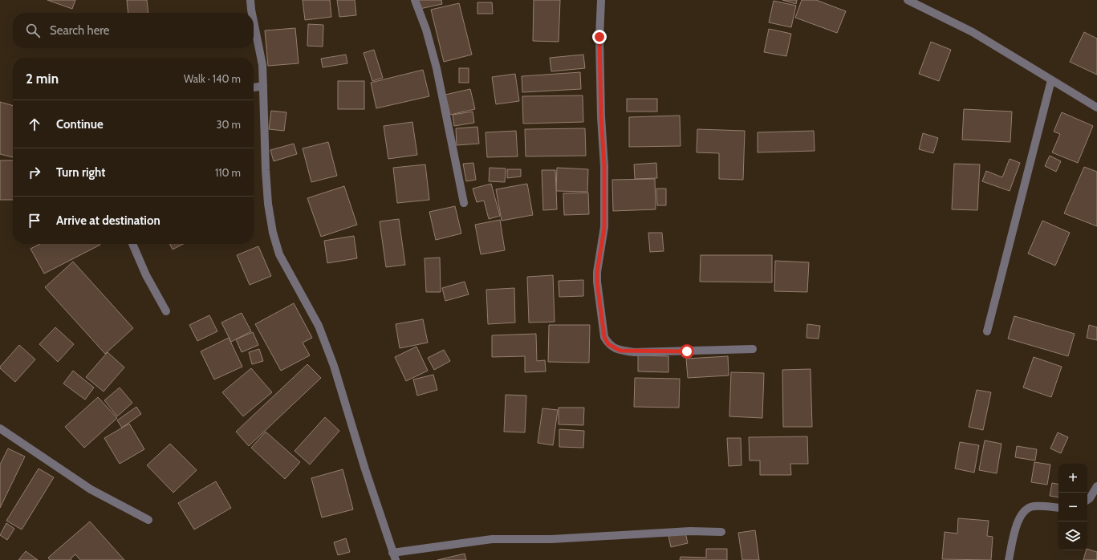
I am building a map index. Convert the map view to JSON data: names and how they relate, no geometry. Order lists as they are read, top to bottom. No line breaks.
{"page":{"search":"Search here","heading":["2 min","Walk · 140 m"],"list":[["Continue","30 m"],["Turn right","110 m"],"Arrive at destination"],"map_buttons":["+","−"]}}
